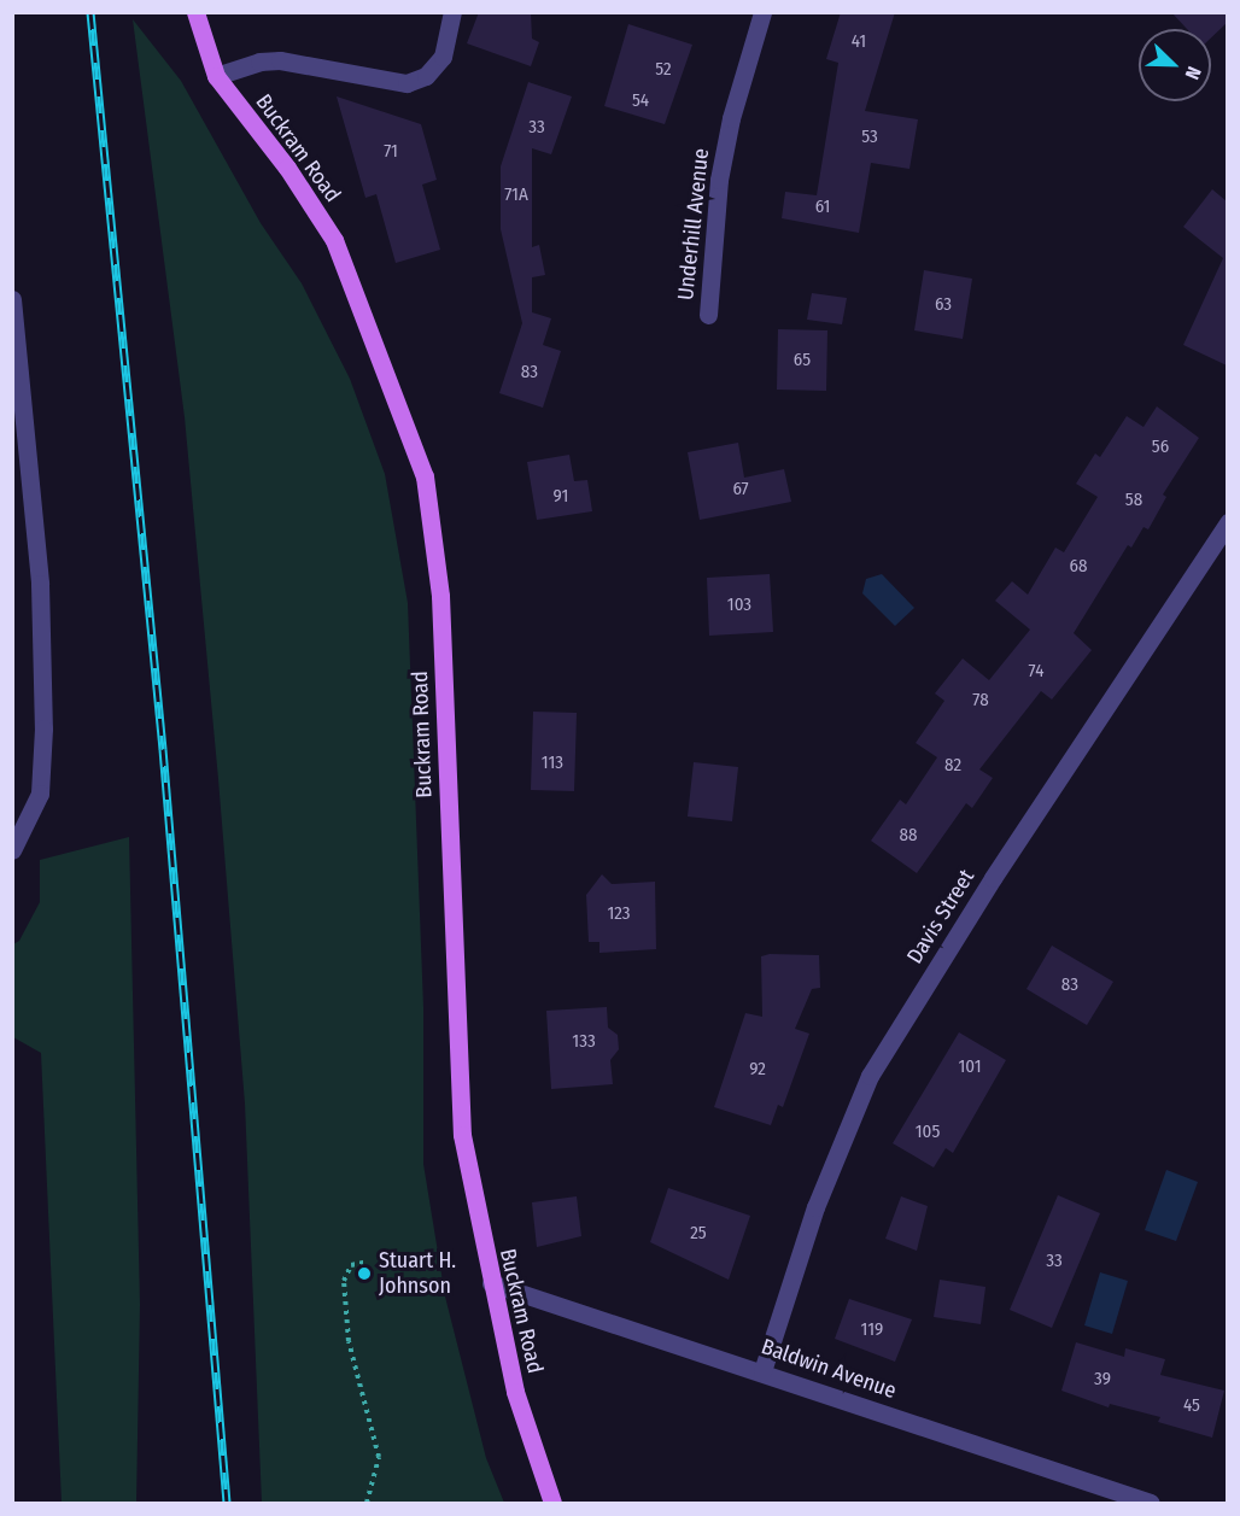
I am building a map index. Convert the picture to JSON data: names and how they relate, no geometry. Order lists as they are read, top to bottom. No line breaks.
{"streets":{"main road":["Buckram Road"],"street":["Underhill Avenue","Davis Street","Baldwin Avenue"]},"crossings":[["Buckram Road","Baldwin Avenue"],["Davis Street","Baldwin Avenue"]],"places":["Stuart H. Johnson"],"house_numbers":["41","52","54","33","53","71","71A","61","63","65","83","56","67","91","58","68","103","74","78","113","82","88","123","83","133","101","92","105","25","33","119","39","45"],"north":"bottom right"}
